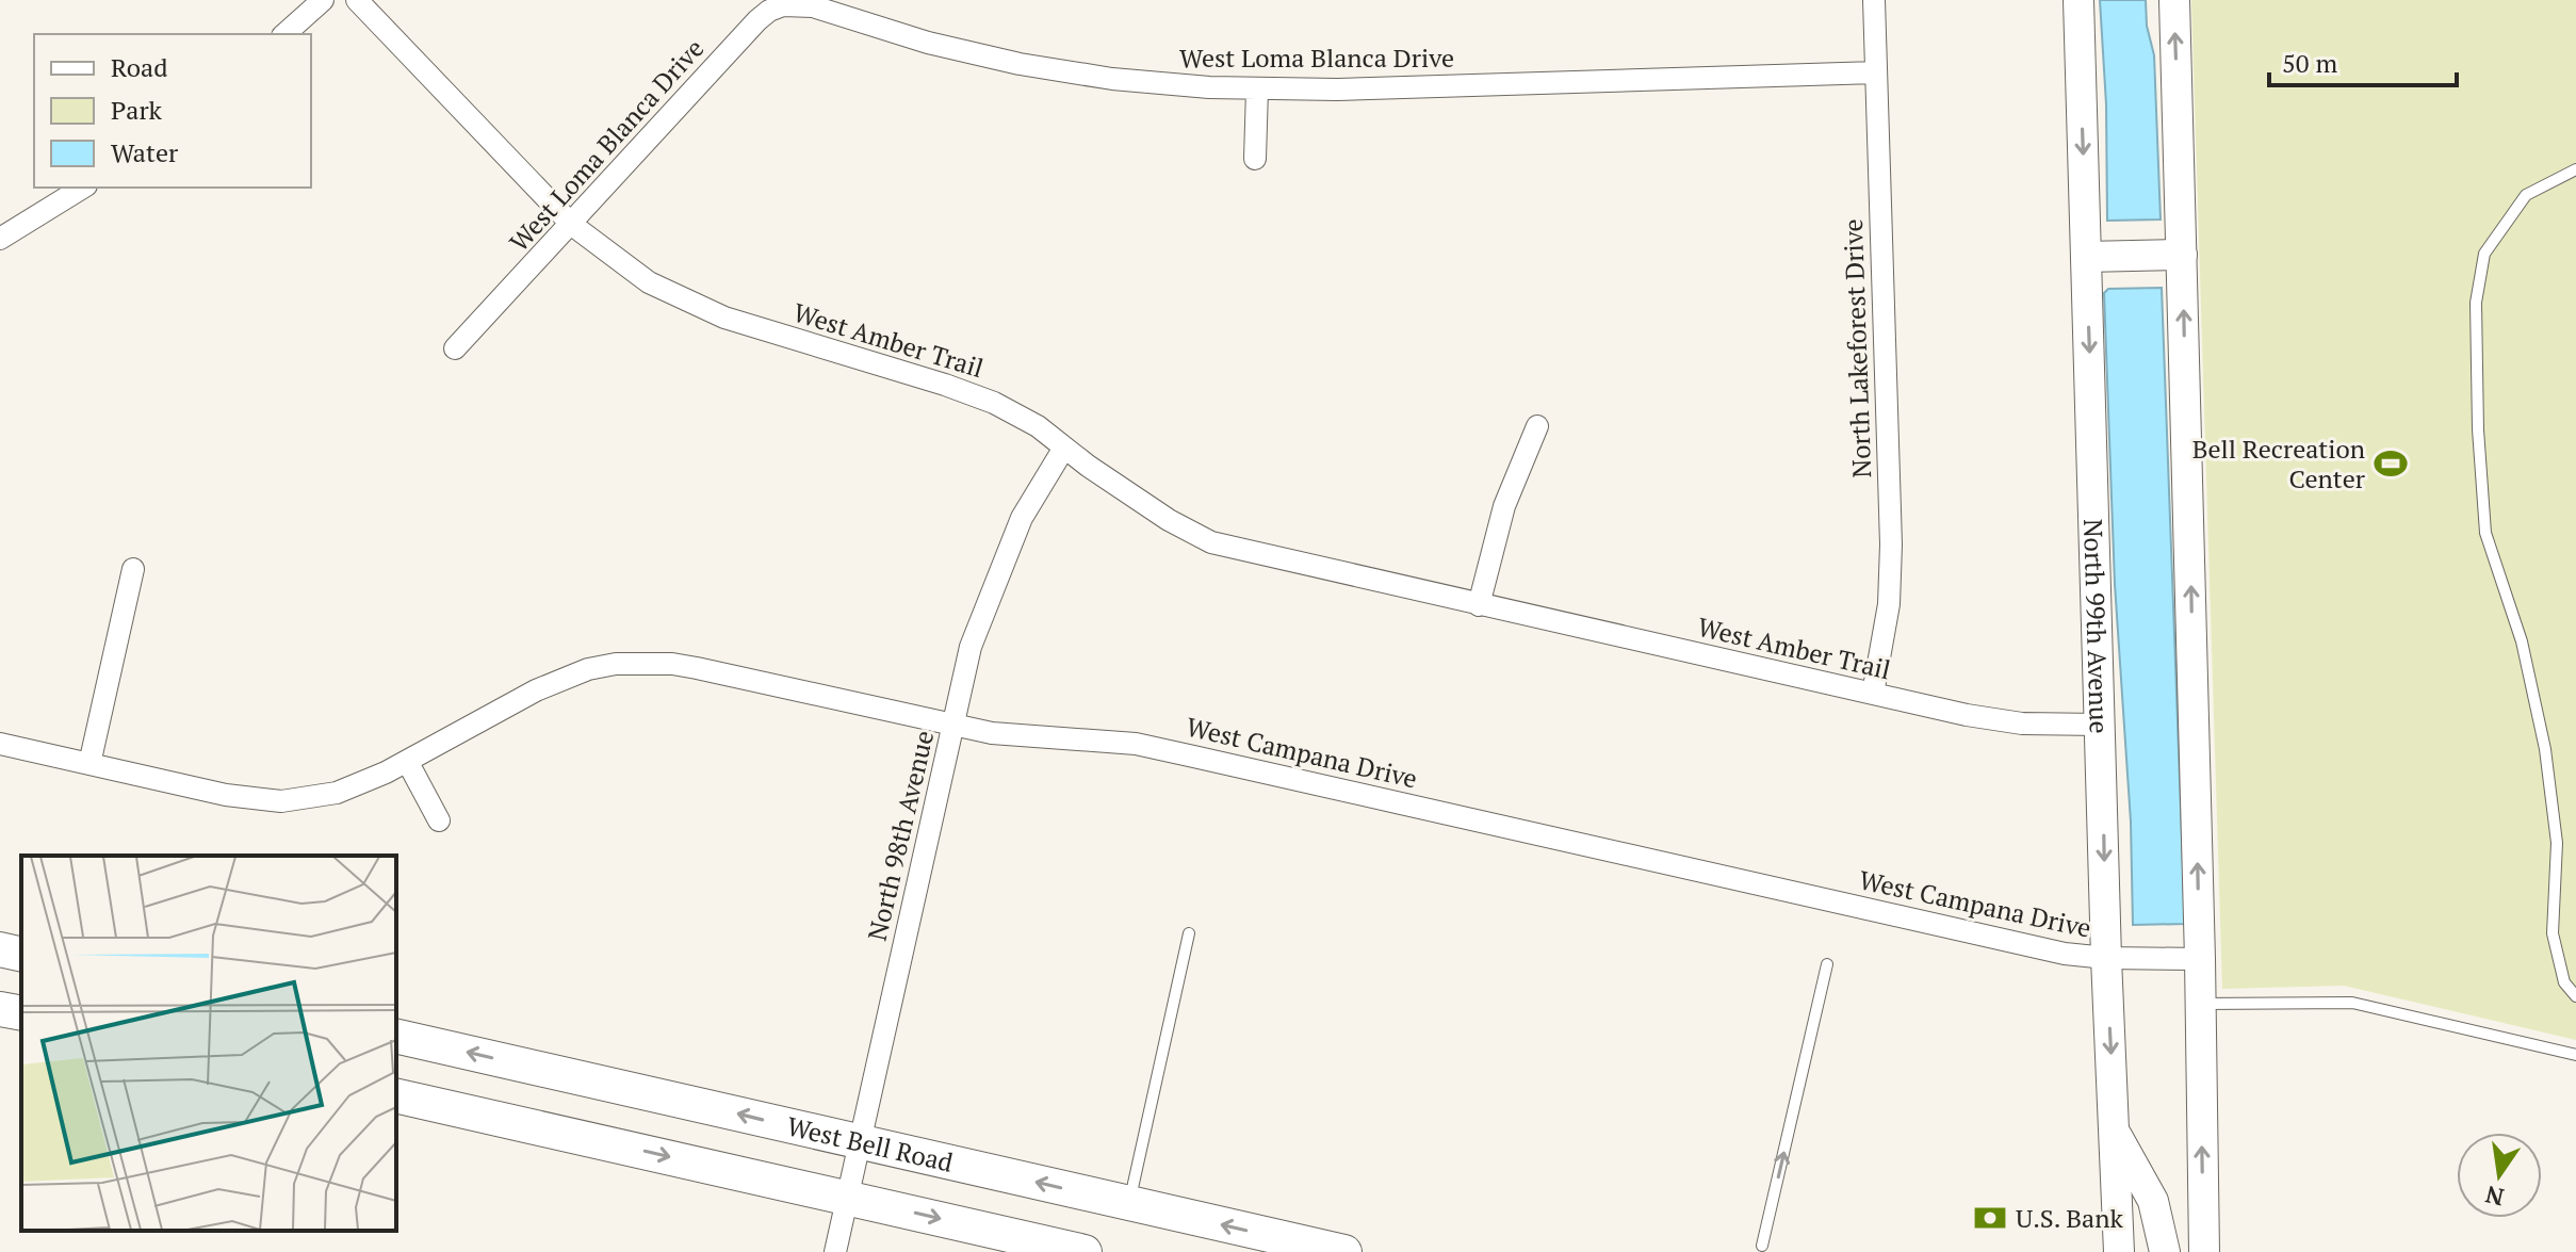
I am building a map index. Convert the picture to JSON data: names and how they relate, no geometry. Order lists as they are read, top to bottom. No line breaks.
{"streets":{"main road":["North 99th Avenue","West Bell Road"],"street":["West Loma Blanca Drive","West Amber Trail","North Lakeforest Drive","West Campana Drive","North 98th Avenue"]},"crossings":[["West Loma Blanca Drive","West Amber Trail"],["West Loma Blanca Drive","North Lakeforest Drive"],["West Amber Trail","North Lakeforest Drive"],["West Amber Trail","North 99th Avenue"],["West Amber Trail","North 98th Avenue"],["North 99th Avenue","West Campana Drive"],["West Campana Drive","North 98th Avenue"],["North 98th Avenue","West Bell Road"]],"places":{"sports":["Bell Recreation Center"],"bank":["U.S. Bank"]},"legend":["Road","Park","Water"],"scale_bar":"50 m","north":"bottom"}
